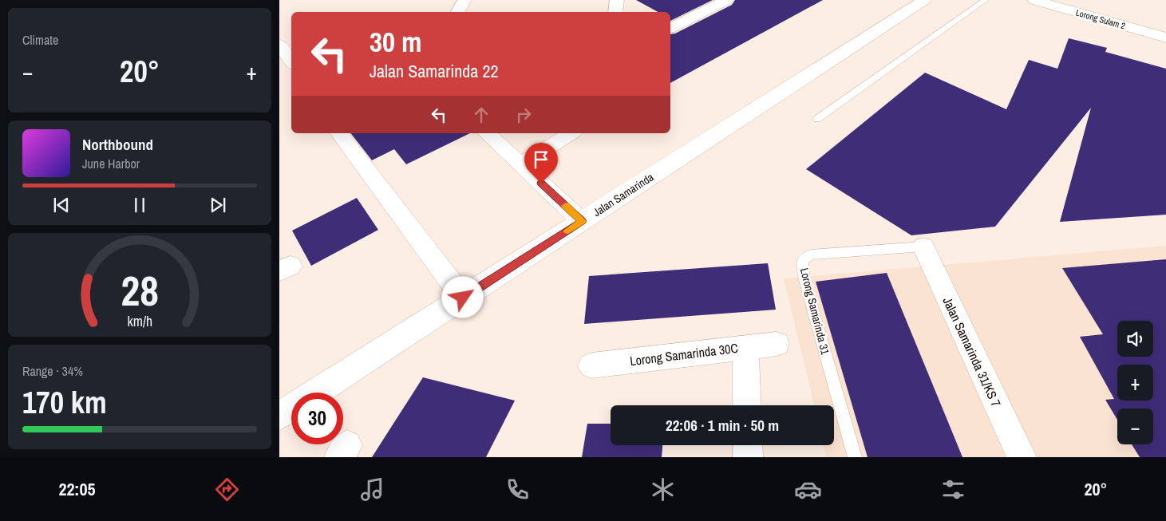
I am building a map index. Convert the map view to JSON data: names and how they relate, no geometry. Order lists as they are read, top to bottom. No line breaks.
{"streets":{"street":["Lorong Sulam 2","Jalan Samarinda","Jalan Samarinda 31/KS 7","Lorong Samarinda 30C"],"lane":["Lorong Samarinda 31"]},"crossings":[["Lorong Samarinda 31","Jalan Samarinda 31/KS 7"]],"page":{"tile":["Climate",["Range · 34%","170 km"]],"turn":["30 m","Jalan Samarinda 22"],"heat":["−","20°","+"],"song":["Northbound","June Harbor"],"map_buttons":["+","−"],"limit":"30","trip":"22:06 · 1 min · 50 m","tabs":["22:05","20°"],"gauge":["28","km/h"]}}
